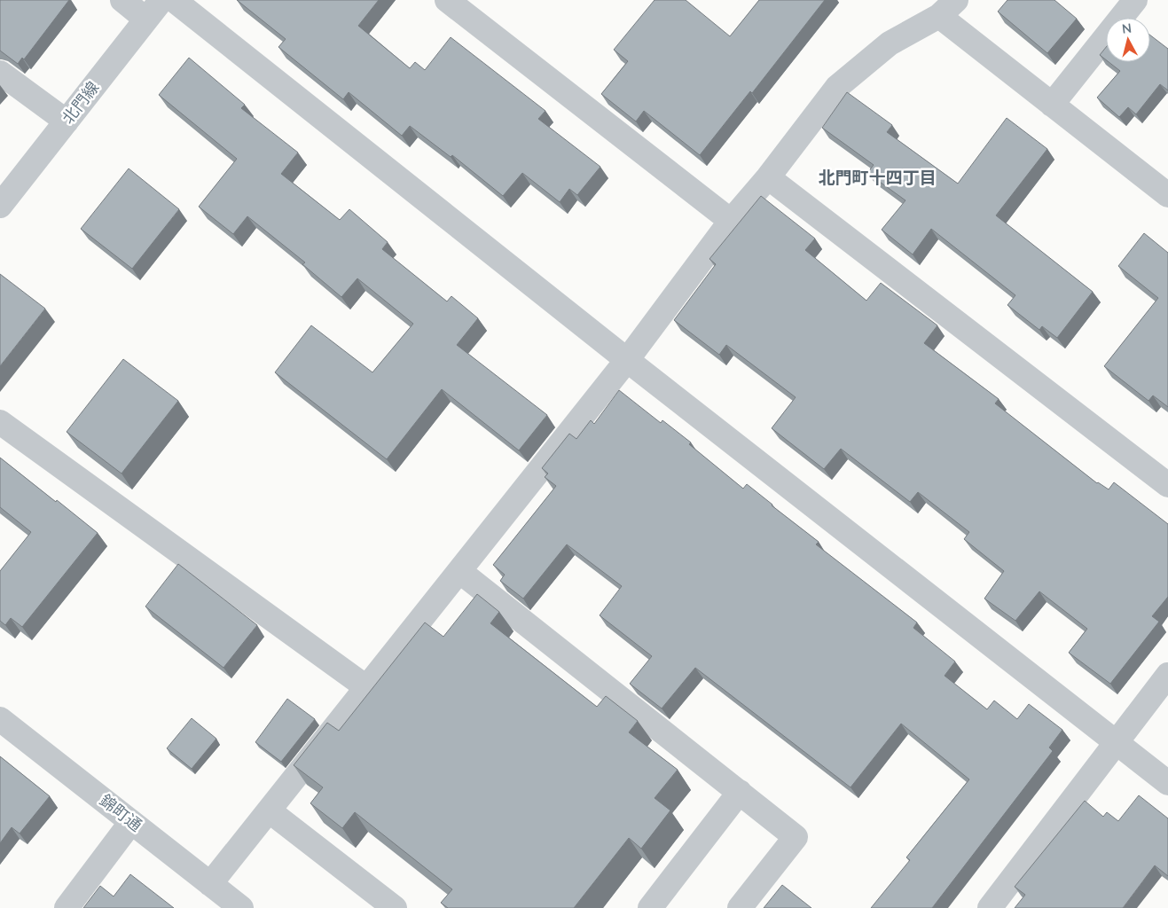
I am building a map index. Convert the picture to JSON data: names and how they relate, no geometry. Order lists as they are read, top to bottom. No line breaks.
{"streets":{"street":["北門線","錦町通"]},"districts":["北門町十四丁目"],"north":"top"}
